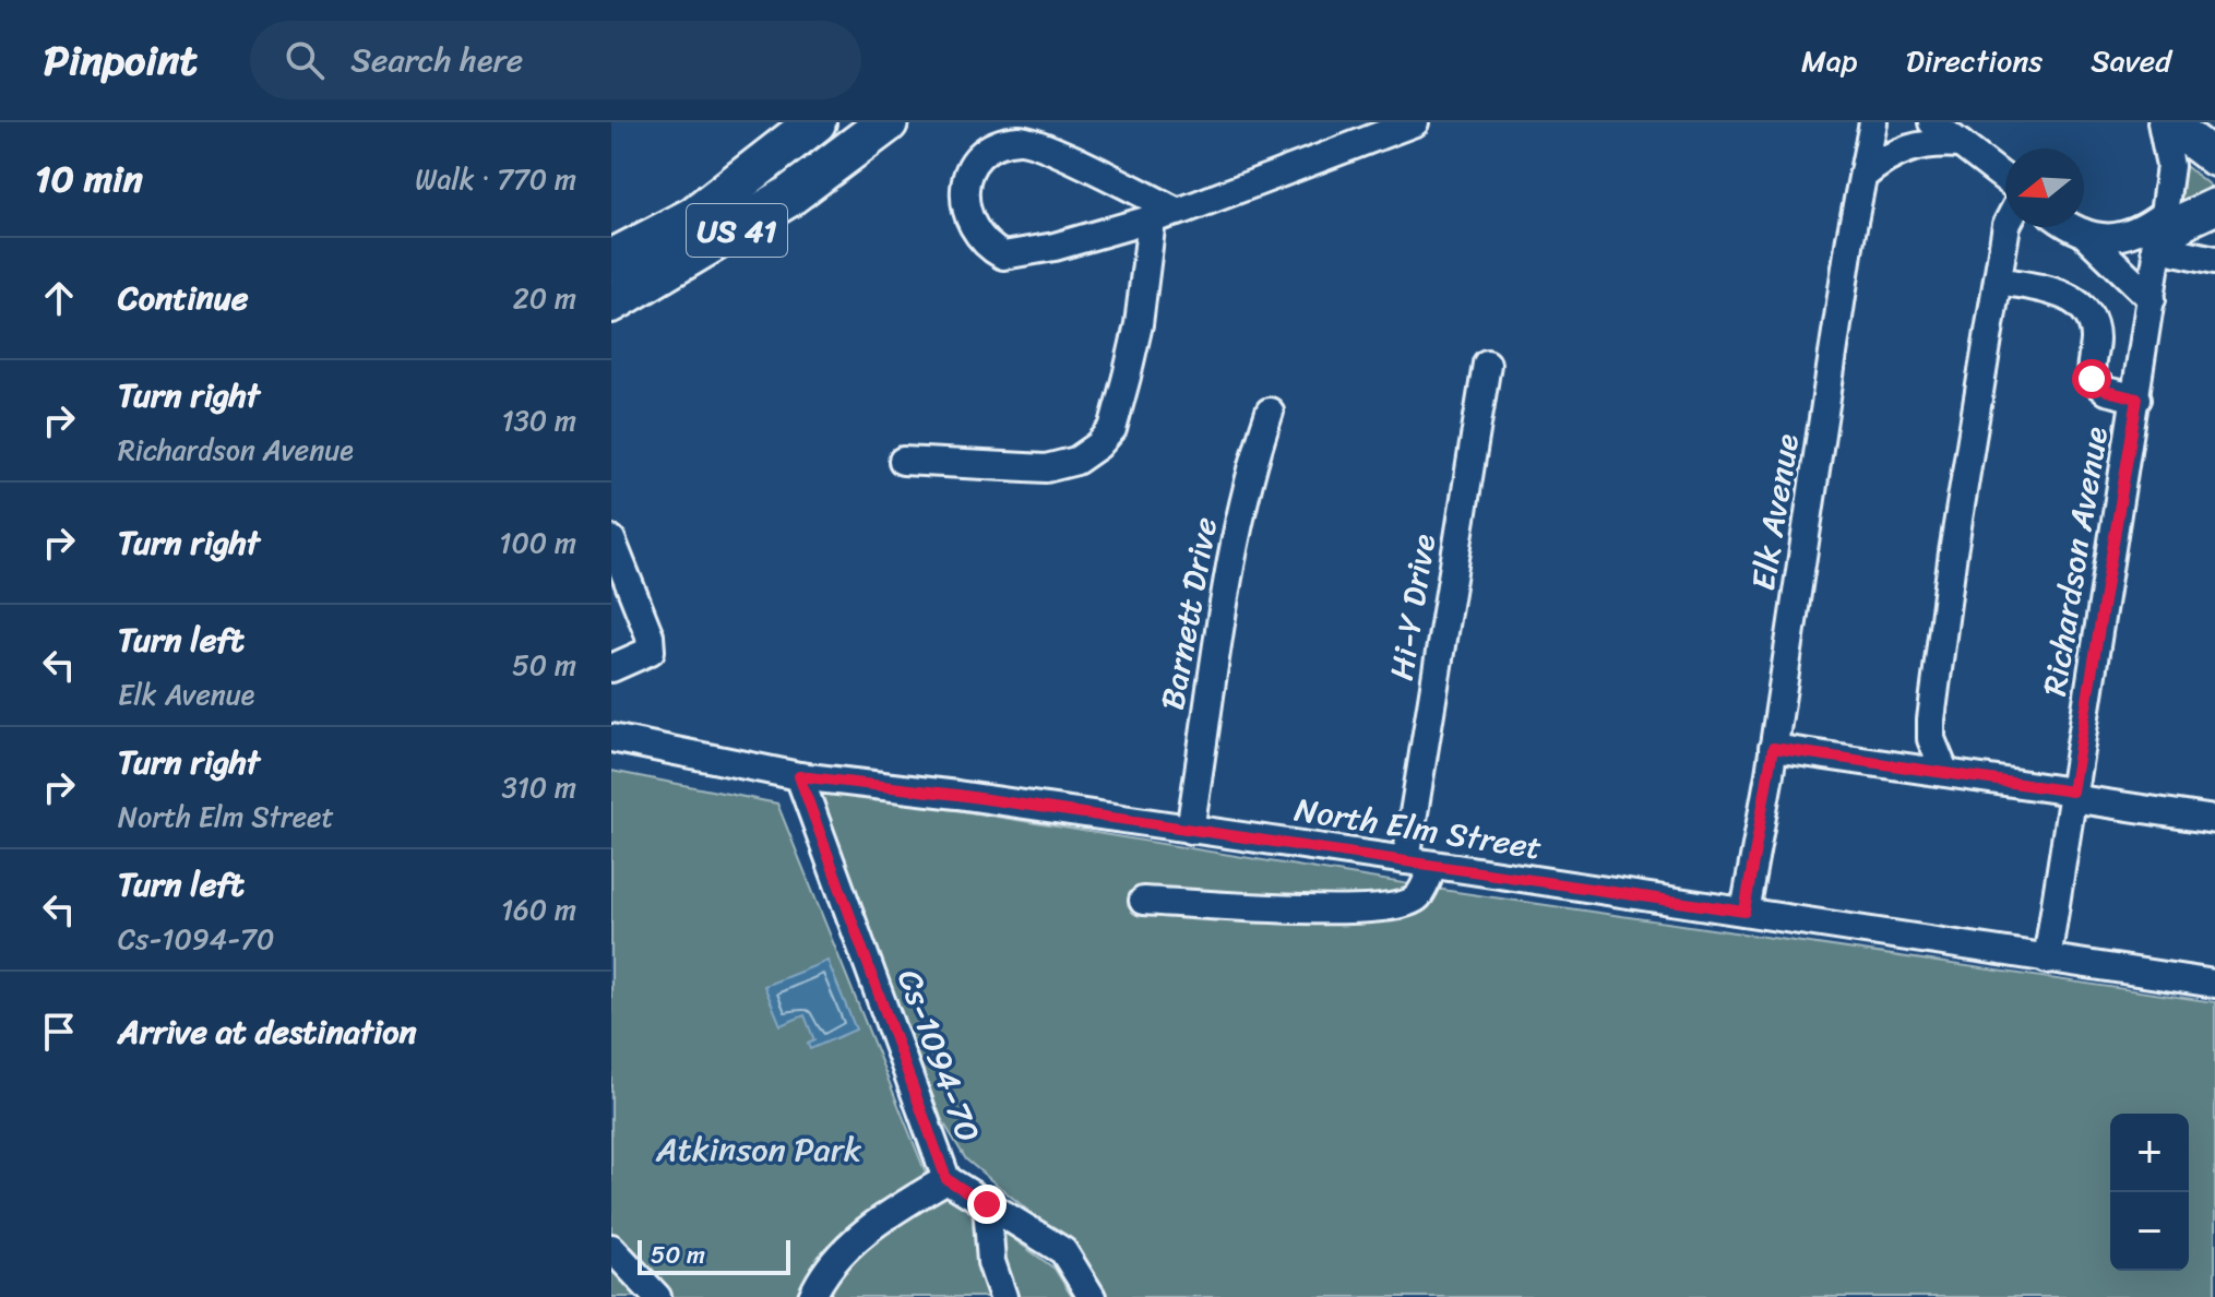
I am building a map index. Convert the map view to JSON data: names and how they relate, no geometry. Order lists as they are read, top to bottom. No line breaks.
{"streets":{"highway":["US 41"],"street":["Elk Avenue","Richardson Avenue","Hi-Y Drive","Barnett Drive","North Elm Street","Cs-1094-70"]},"crossings":[["Elk Avenue","North Elm Street"],["Richardson Avenue","North Elm Street"],["Hi-Y Drive","North Elm Street"],["Barnett Drive","North Elm Street"],["North Elm Street","Cs-1094-70"]],"parks":["Atkinson Park"],"scale_bar":"50 m","north":"left","page":{"header":"Pinpoint","search":"Search here","nav":["Map","Directions","Saved"],"heading":["10 min","Walk · 770 m"],"list":[["Continue","20 m"],["Turn right","Richardson Avenue","130 m"],["Turn right","100 m"],["Turn left","Elk Avenue","50 m"],["Turn right","North Elm Street","310 m"],["Turn left","Cs-1094-70","160 m"],"Arrive at destination"],"map_buttons":["+","−"],"scale":"50 m"}}
